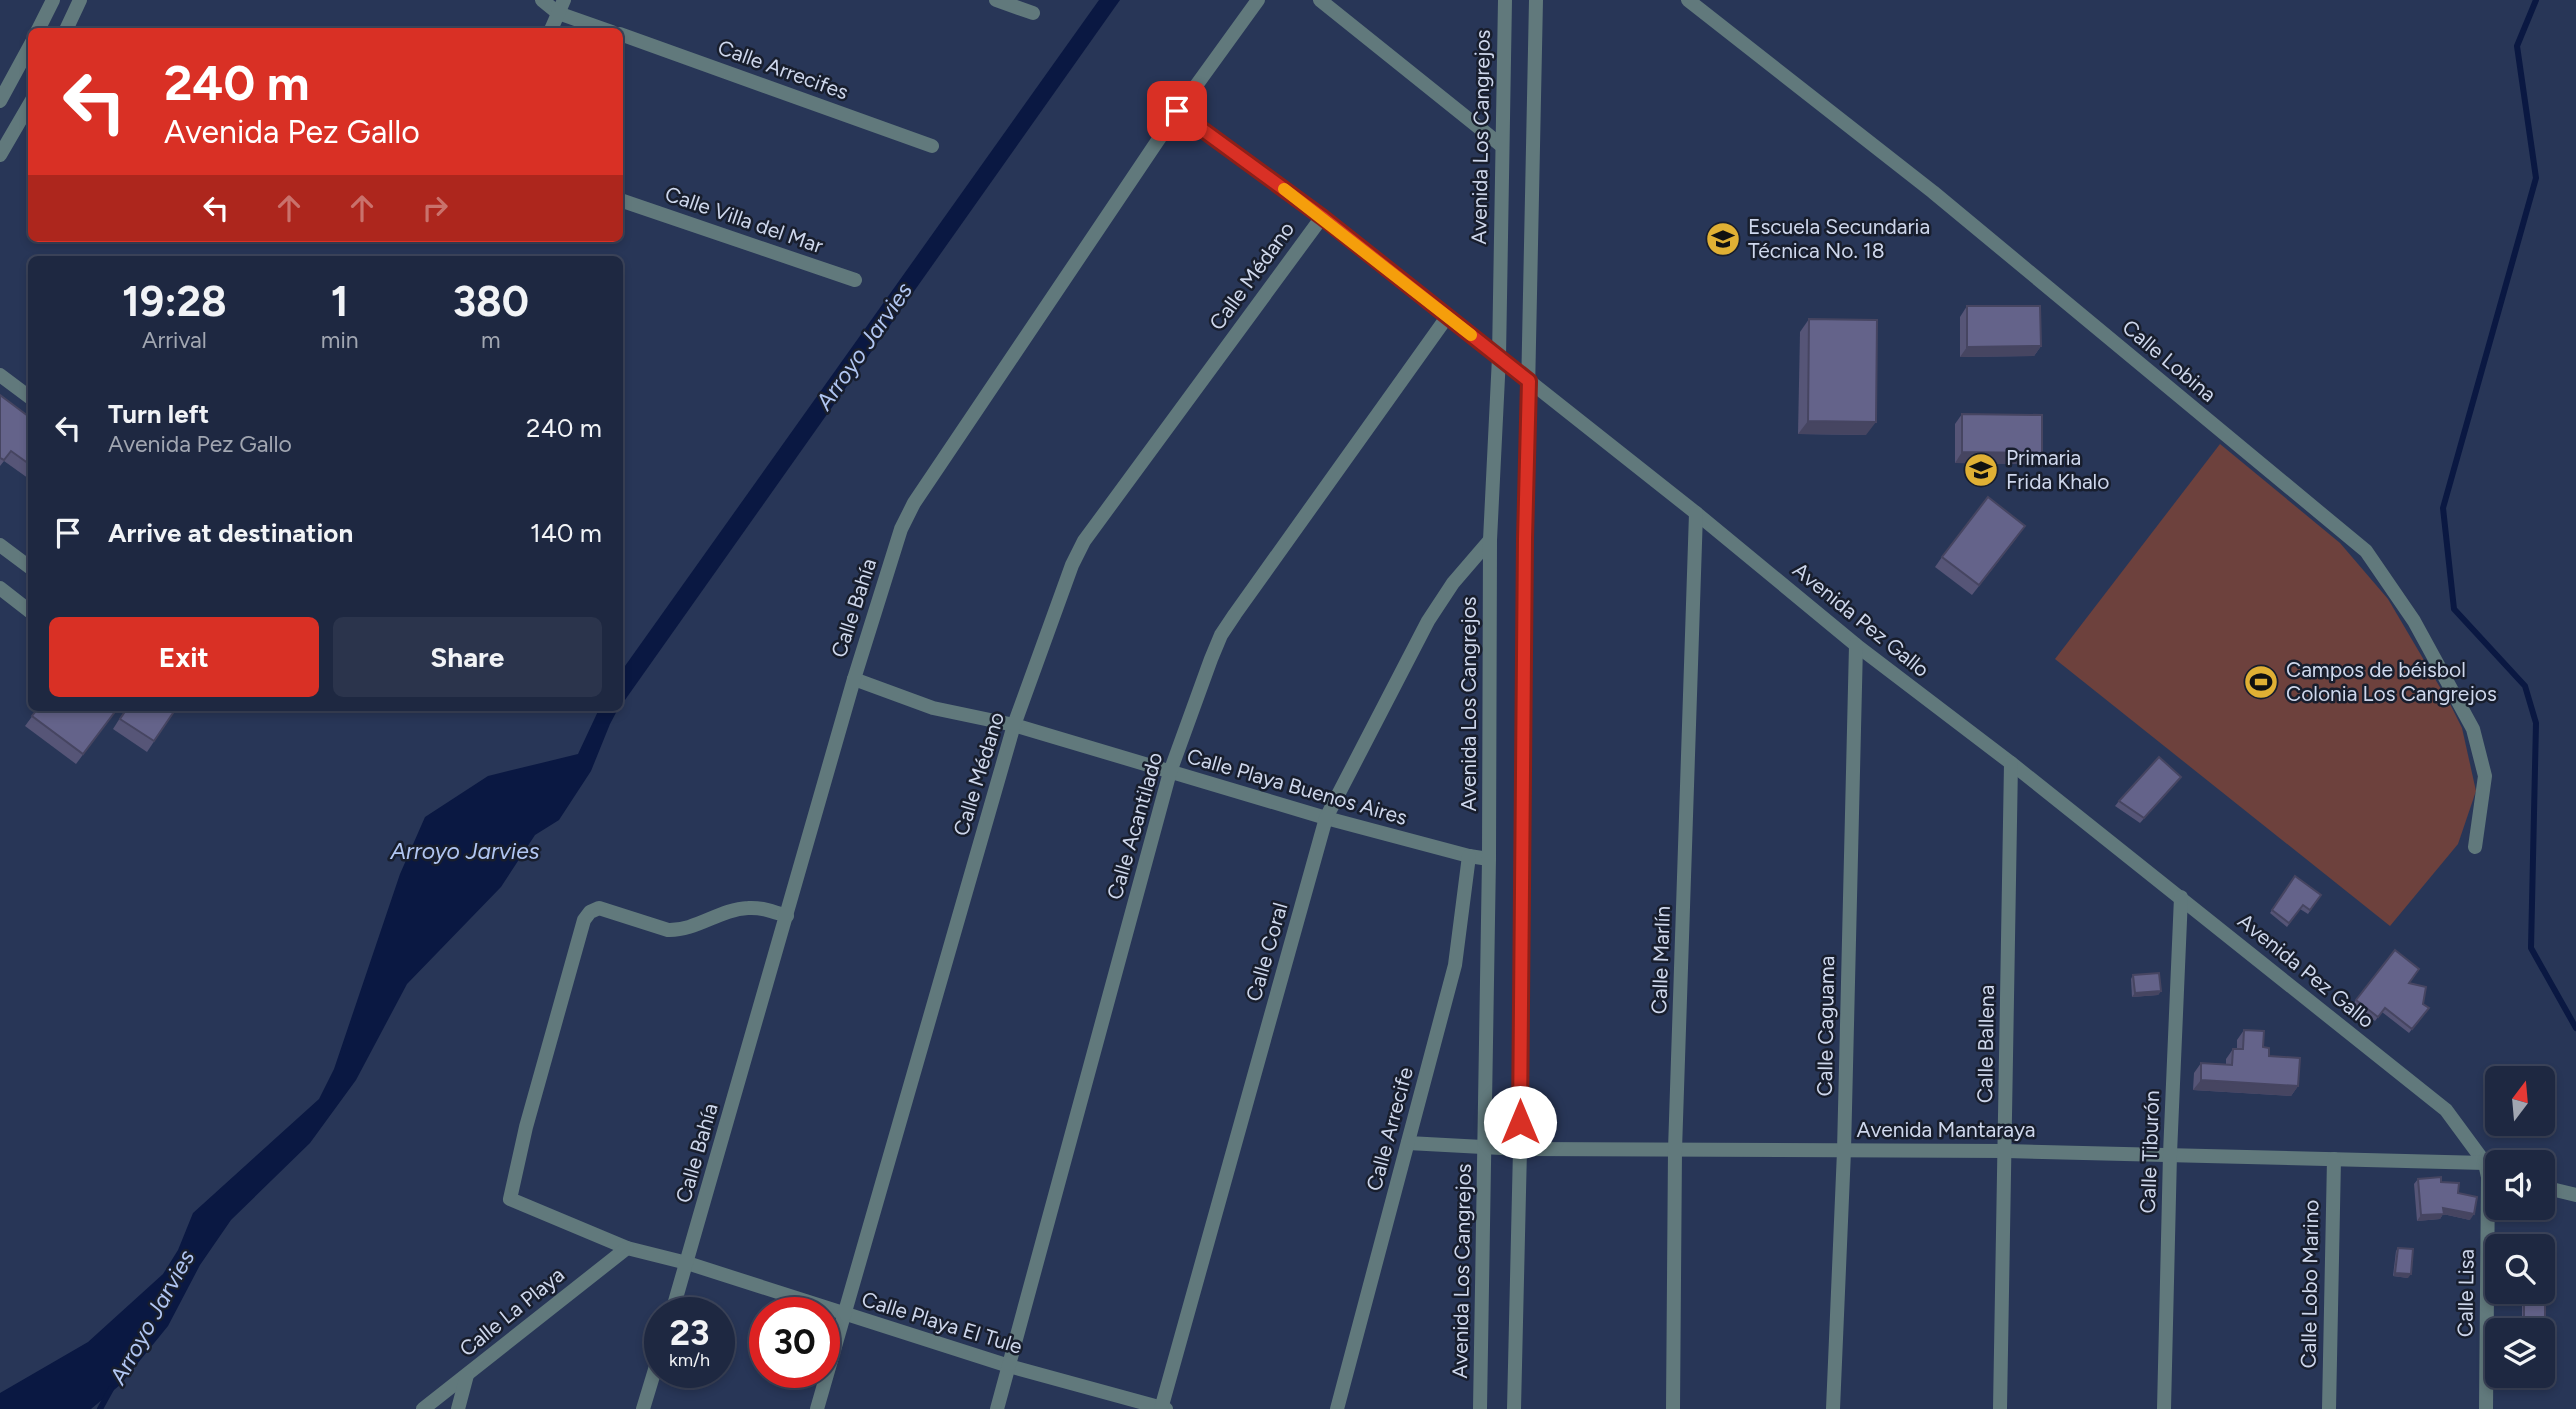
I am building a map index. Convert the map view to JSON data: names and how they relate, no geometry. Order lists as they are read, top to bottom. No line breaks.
{"streets":{"street":["Calle Arrecifes","Avenida Los Cangrejos","Calle Villa del Mar","Calle Médano","Calle Lobina","Calle Bahía","Avenida Pez Gallo","Calle Playa Buenos Aires","Calle Acantilado","Calle Coral","Calle Marlín","Calle Caguama","Calle Ballena","Calle Arrecife","Avenida Mantaraya","Calle Tiburón","Calle Lobo Marino","Calle Lisa","Calle La Playa","Calle Playa El Tule"]},"crossings":[["Avenida Los Cangrejos","Avenida Pez Gallo"],["Avenida Los Cangrejos","Calle Playa Buenos Aires"],["Avenida Los Cangrejos","Calle Coral"],["Avenida Los Cangrejos","Avenida Mantaraya"],["Calle Médano","Avenida Pez Gallo"],["Calle Médano","Calle Playa Buenos Aires"],["Calle Médano","Calle Playa El Tule"],["Calle Bahía","Avenida Pez Gallo"],["Calle Bahía","Calle Playa Buenos Aires"],["Calle Bahía","Calle Playa El Tule"],["Avenida Pez Gallo","Calle Acantilado"],["Avenida Pez Gallo","Calle Marlín"],["Avenida Pez Gallo","Calle Caguama"],["Avenida Pez Gallo","Calle Ballena"],["Avenida Pez Gallo","Calle Tiburón"],["Calle Playa Buenos Aires","Calle Acantilado"],["Calle Playa Buenos Aires","Calle Coral"],["Calle Playa Buenos Aires","Calle Arrecife"],["Calle Acantilado","Calle Playa El Tule"],["Calle Coral","Calle Playa El Tule"],["Calle Marlín","Avenida Mantaraya"],["Calle Caguama","Avenida Mantaraya"],["Calle Ballena","Avenida Mantaraya"],["Calle Arrecife","Avenida Mantaraya"],["Avenida Mantaraya","Calle Tiburón"],["Avenida Mantaraya","Calle Lobo Marino"],["Calle La Playa","Calle Playa El Tule"]],"water":["Arroyo Jarvies"],"places":{"school or university":["Escuela Secundaria Técnica No. 18","Primaria Frida Khalo"],"sports":["Campos de béisbol Colonia Los Cangrejos"]},"north":"top","page":{"turn":["240 m","Avenida Pez Gallo"],"eta":["19:28","Arrival","1","min","380","m"],"list":[{"name":"Turn left","note":"Avenida Pez Gallo","value":"240 m"},{"name":"Arrive at destination","value":"140 m"}],"buttons":["Exit","Share"],"speed":"23 km/h","limit":"30"}}
